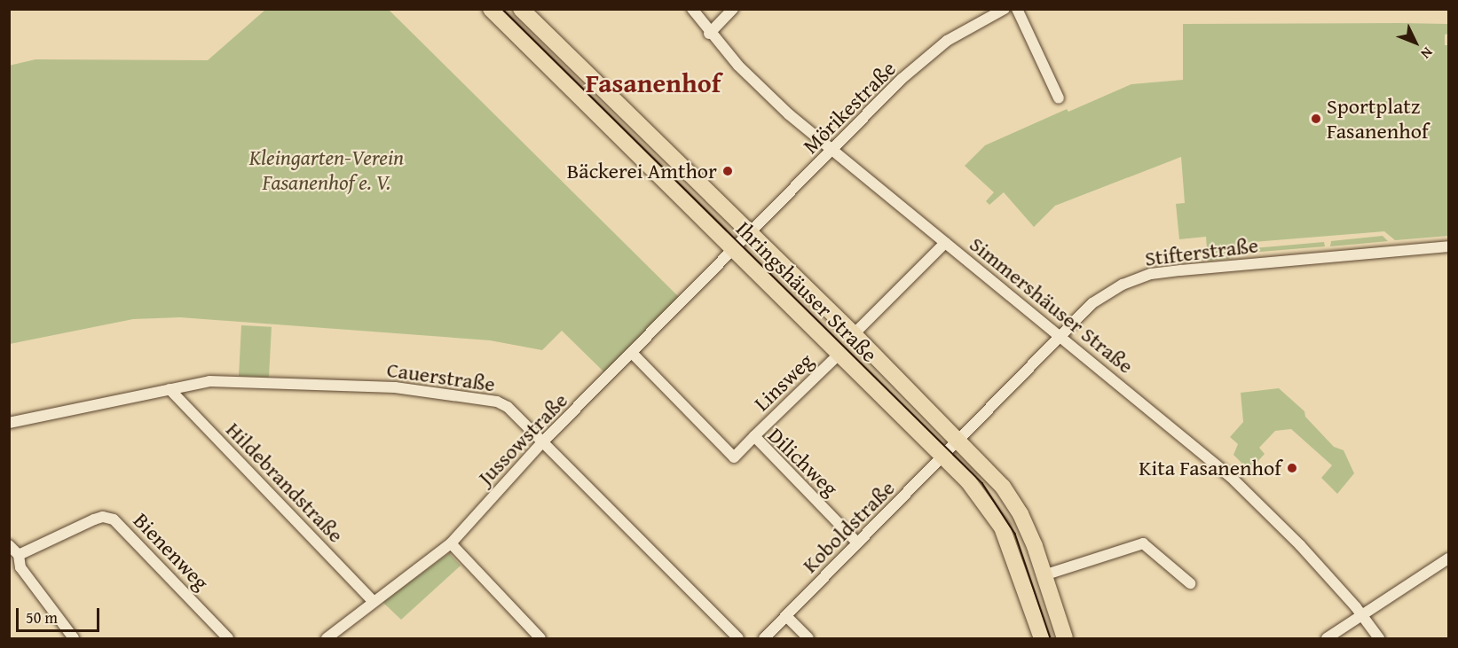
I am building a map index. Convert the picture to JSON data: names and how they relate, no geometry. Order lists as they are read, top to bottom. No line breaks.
{"streets":{"main road":["Ihringshäuser Straße"],"street":["Mörikestraße","Stifterstraße","Simmershäuser Straße","Cauerstraße","Linsweg","Jussowstraße","Dilichweg","Hildebrandstraße","Koboldstraße","Bienenweg"]},"crossings":[["Mörikestraße","Ihringshäuser Straße"],["Mörikestraße","Simmershäuser Straße"],["Mörikestraße","Jussowstraße"],["Stifterstraße","Ihringshäuser Straße"],["Stifterstraße","Simmershäuser Straße"],["Stifterstraße","Koboldstraße"],["Ihringshäuser Straße","Linsweg"],["Ihringshäuser Straße","Jussowstraße"],["Ihringshäuser Straße","Koboldstraße"],["Cauerstraße","Jussowstraße"],["Cauerstraße","Hildebrandstraße"],["Linsweg","Dilichweg"],["Jussowstraße","Dilichweg"],["Jussowstraße","Hildebrandstraße"],["Dilichweg","Koboldstraße"]],"districts":["Fasanenhof"],"parks":["Kleingarten-Verein Fasanenhof e. V."],"places":["Sportplatz Fasanenhof","Bäckerei Amthor","Kita Fasanenhof"],"scale_bar":"50 m","north":"bottom right"}
